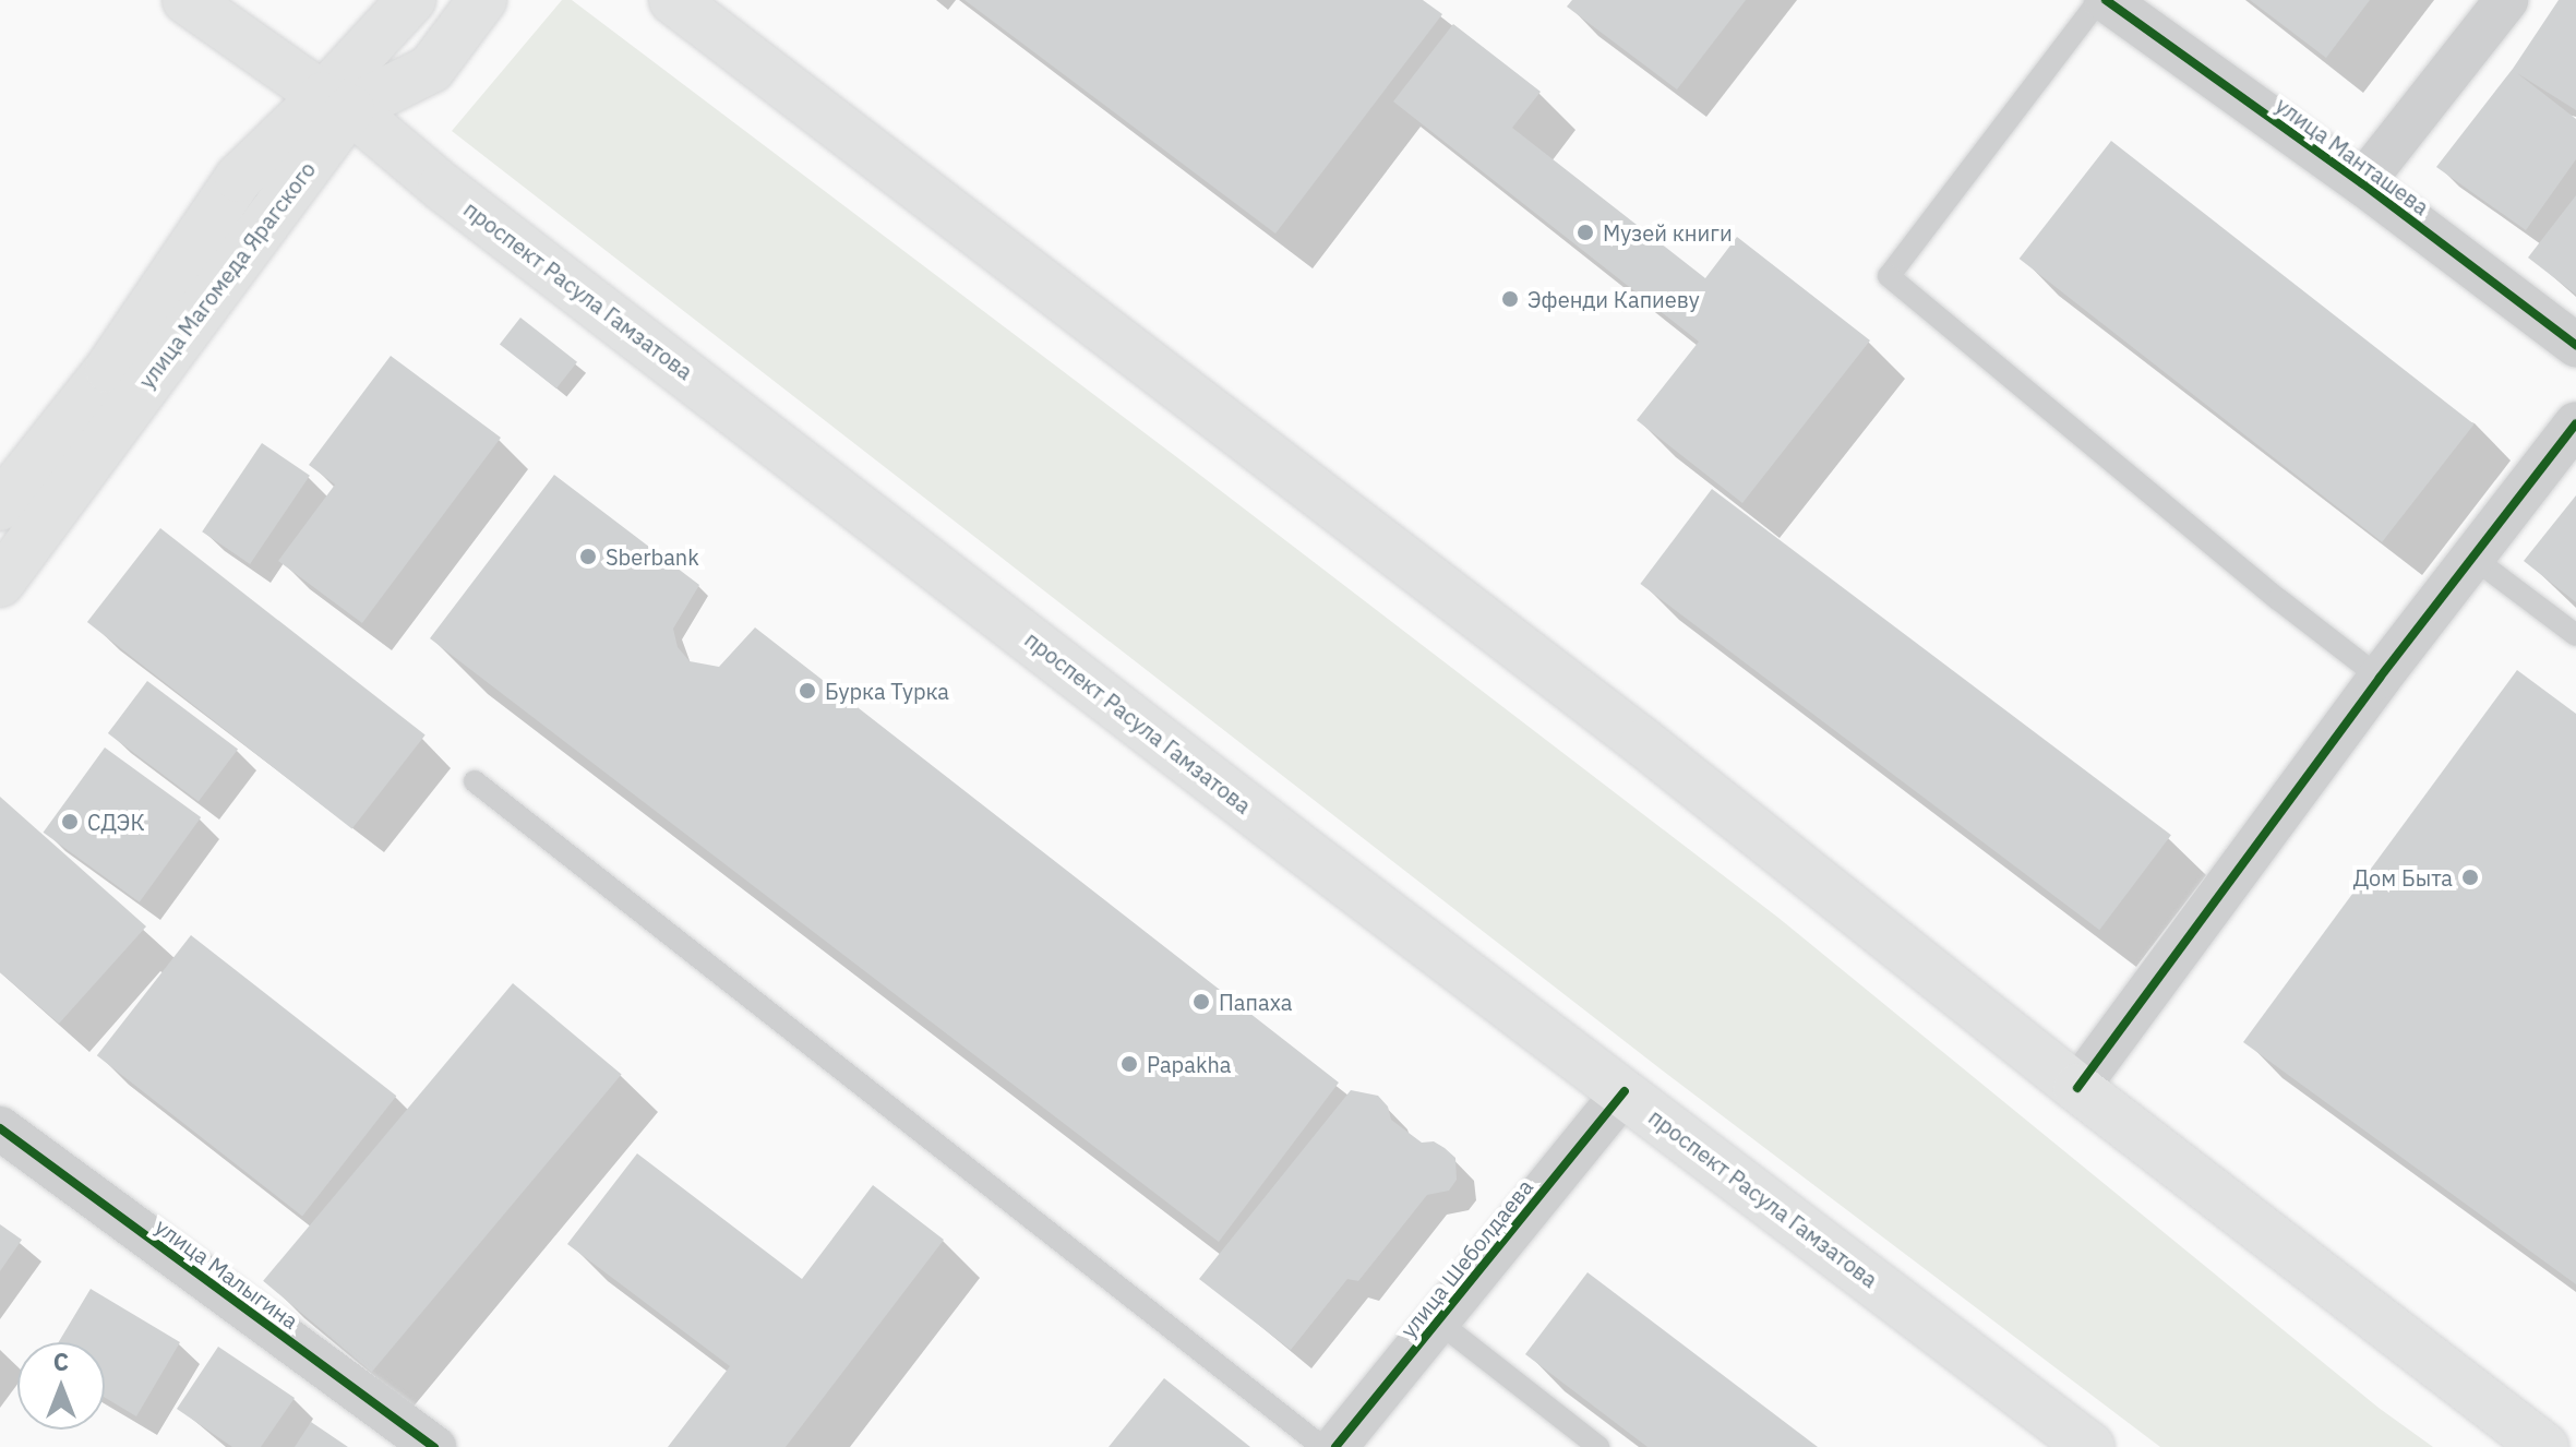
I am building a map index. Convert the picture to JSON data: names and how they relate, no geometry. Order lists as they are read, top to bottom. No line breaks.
{"streets":{"main road":["улица Магомеда Ярагского","проспект Расула Гамзатова"],"street":["улица Манташева","улица Шеболдаева","улица Малыгина"]},"crossings":[["улица Магомеда Ярагского","проспект Расула Гамзатова"],["проспект Расула Гамзатова","улица Шеболдаева"]],"places":["Музей книги","Эфенди Капиеву","Sberbank","Бурка Турка","СДЭК","Дом Быта","Папаха","Papakha"],"north":"top"}
